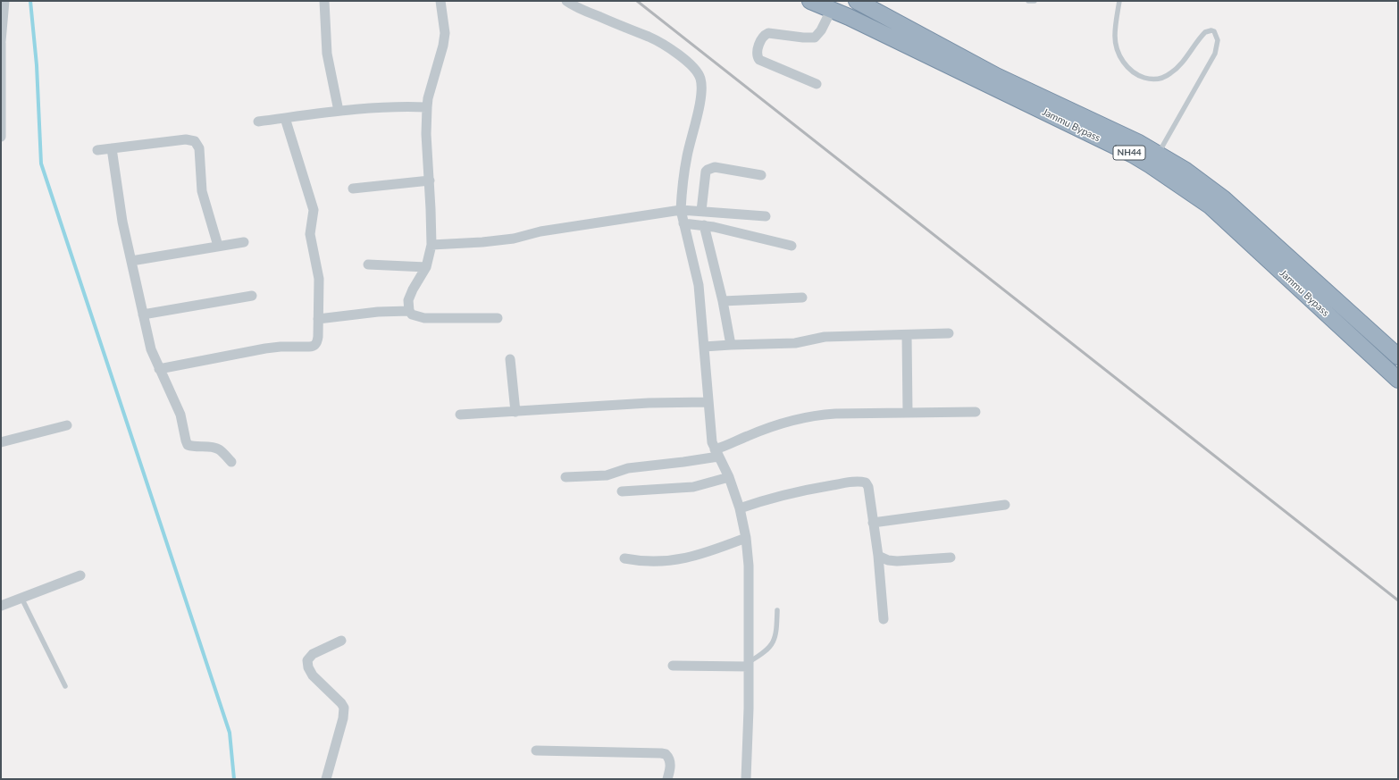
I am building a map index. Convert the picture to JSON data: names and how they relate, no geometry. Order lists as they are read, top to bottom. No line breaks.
{"streets":{"highway":["Jammu Bypass","NH44"]}}
